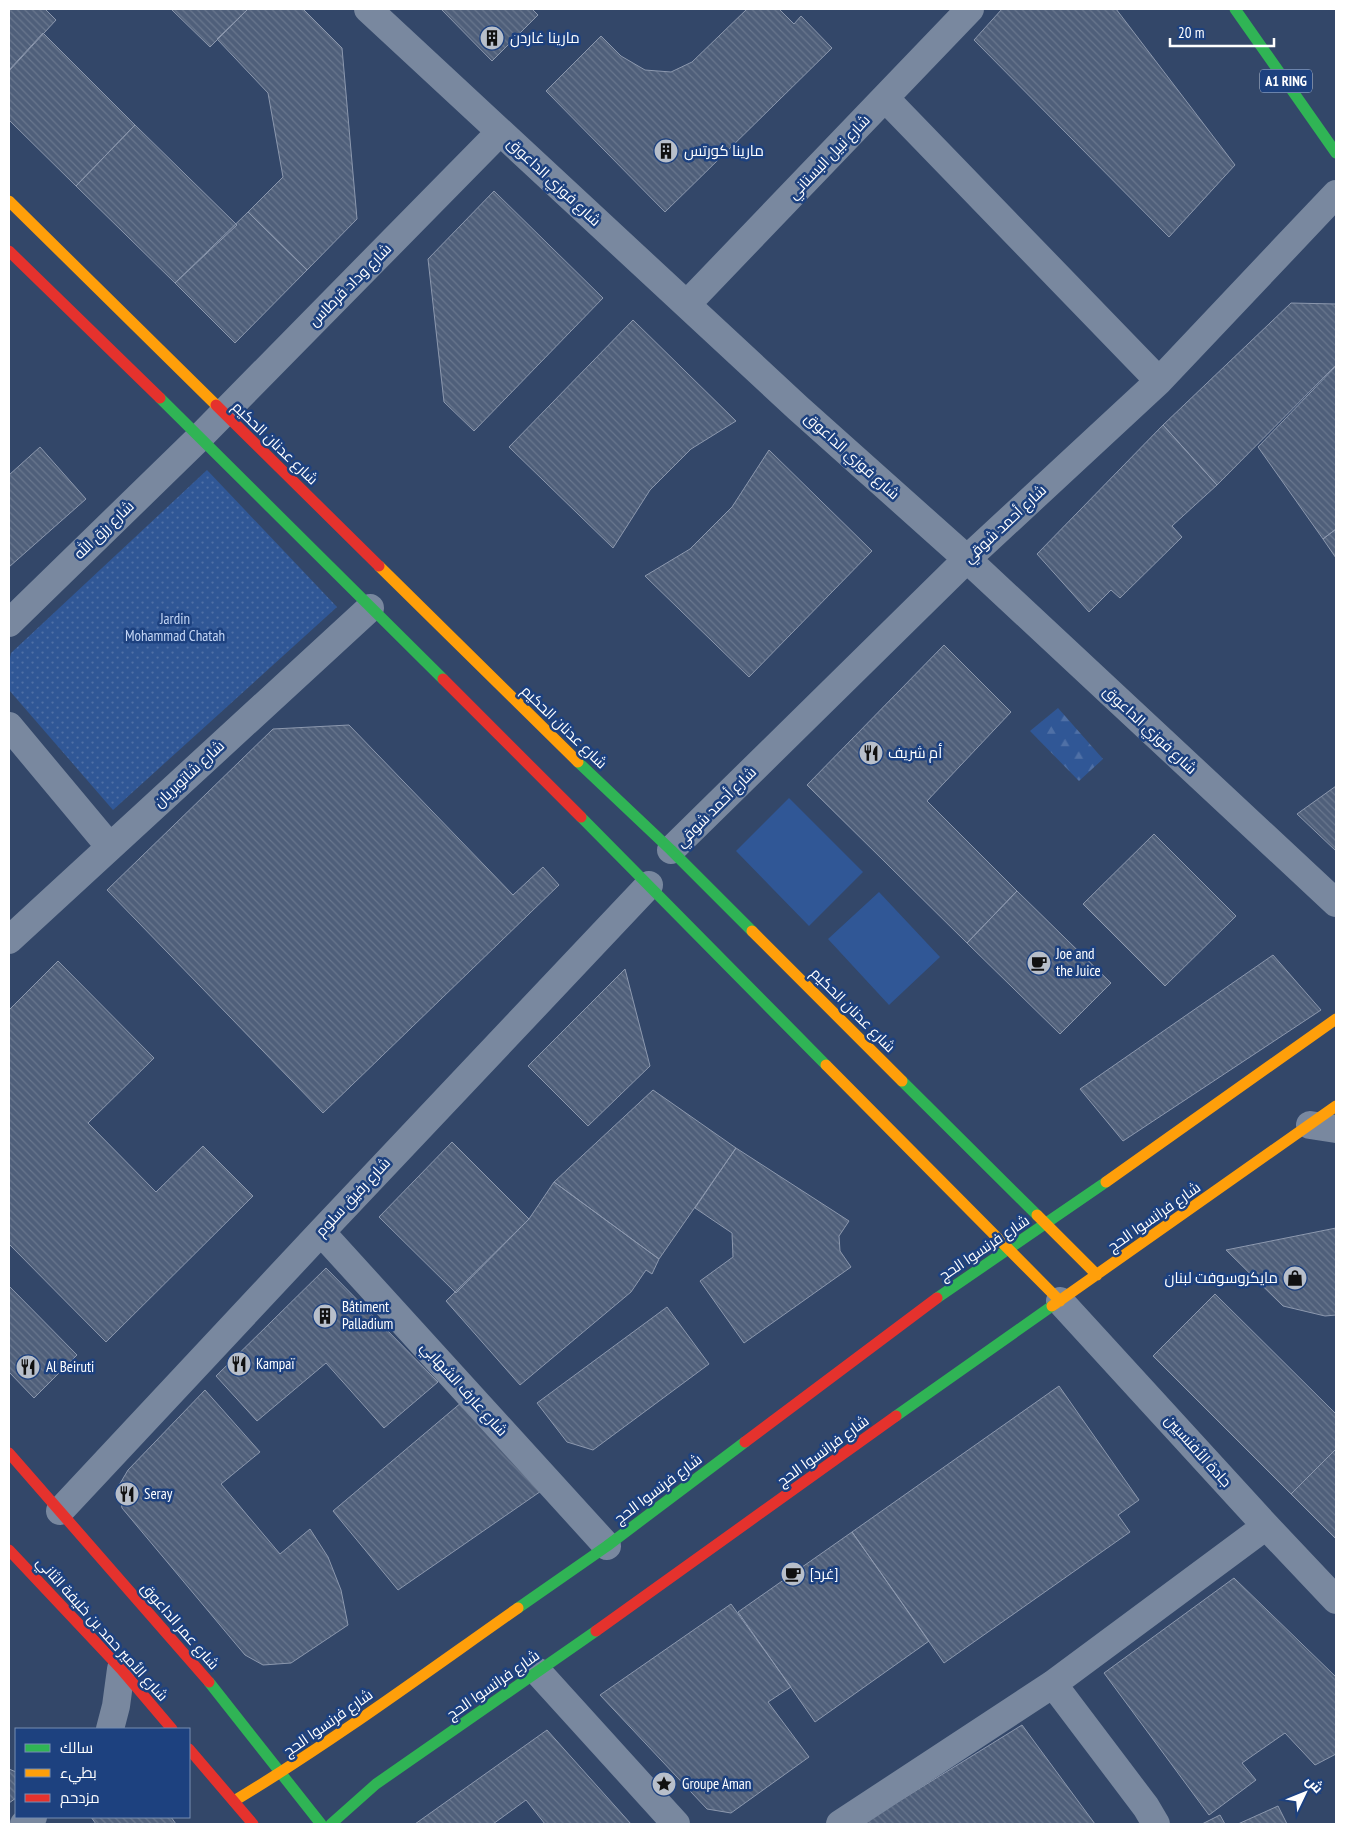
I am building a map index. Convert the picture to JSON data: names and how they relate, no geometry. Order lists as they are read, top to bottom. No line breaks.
{"streets":{"main road":["A1 RING","شارع عدنان الحكيم","شارع فرانسوا الحج","شارع فرنسوا الحج","شارع عمر الداعوق","شارع الأمير حمد بن خليفة الثاني"],"street":["شارع نبيل البستاني","شارع فوزي الداعوق","شارع وداد قرطاس","شارع أحمد شوقي","شارع رزق الله","شارع شاتوبريان","شارع رفيق سلوم","شارع عارف الشهابي","جادة الأفنسيين"]},"crossings":[["شارع نبيل البستاني","شارع فوزي الداعوق"],["شارع فوزي الداعوق","شارع وداد قرطاس"],["شارع فوزي الداعوق","شارع أحمد شوقي"],["شارع وداد قرطاس","شارع عدنان الحكيم"],["شارع وداد قرطاس","شارع رزق الله"],["شارع عدنان الحكيم","شارع أحمد شوقي"],["شارع عدنان الحكيم","شارع فرانسوا الحج"],["شارع عدنان الحكيم","شارع فرنسوا الحج"],["شارع رفيق سلوم","شارع عارف الشهابي"],["شارع رفيق سلوم","شارع عمر الداعوق"],["شارع فرانسوا الحج","جادة الأفنسيين"],["شارع فرنسوا الحج","شارع عارف الشهابي"],["شارع فرنسوا الحج","شارع عمر الداعوق"]],"parks":["Jardin Mohammad Chatah"],"places":{"building":["مارينا غاردن","مارينا كورتس","Bâtiment Palladium"],"restaurant":["أم شريف","Kampaï","Al Beiruti","Seray"],"cafe":["Joe and the Juice","[غرد]"],"shop":["مايكروسوفت لبنان"],"place":["Groupe Aman"]},"legend":["سالك","بطيء","مزدحم"],"scale_bar":"20 m","north":"top right"}
